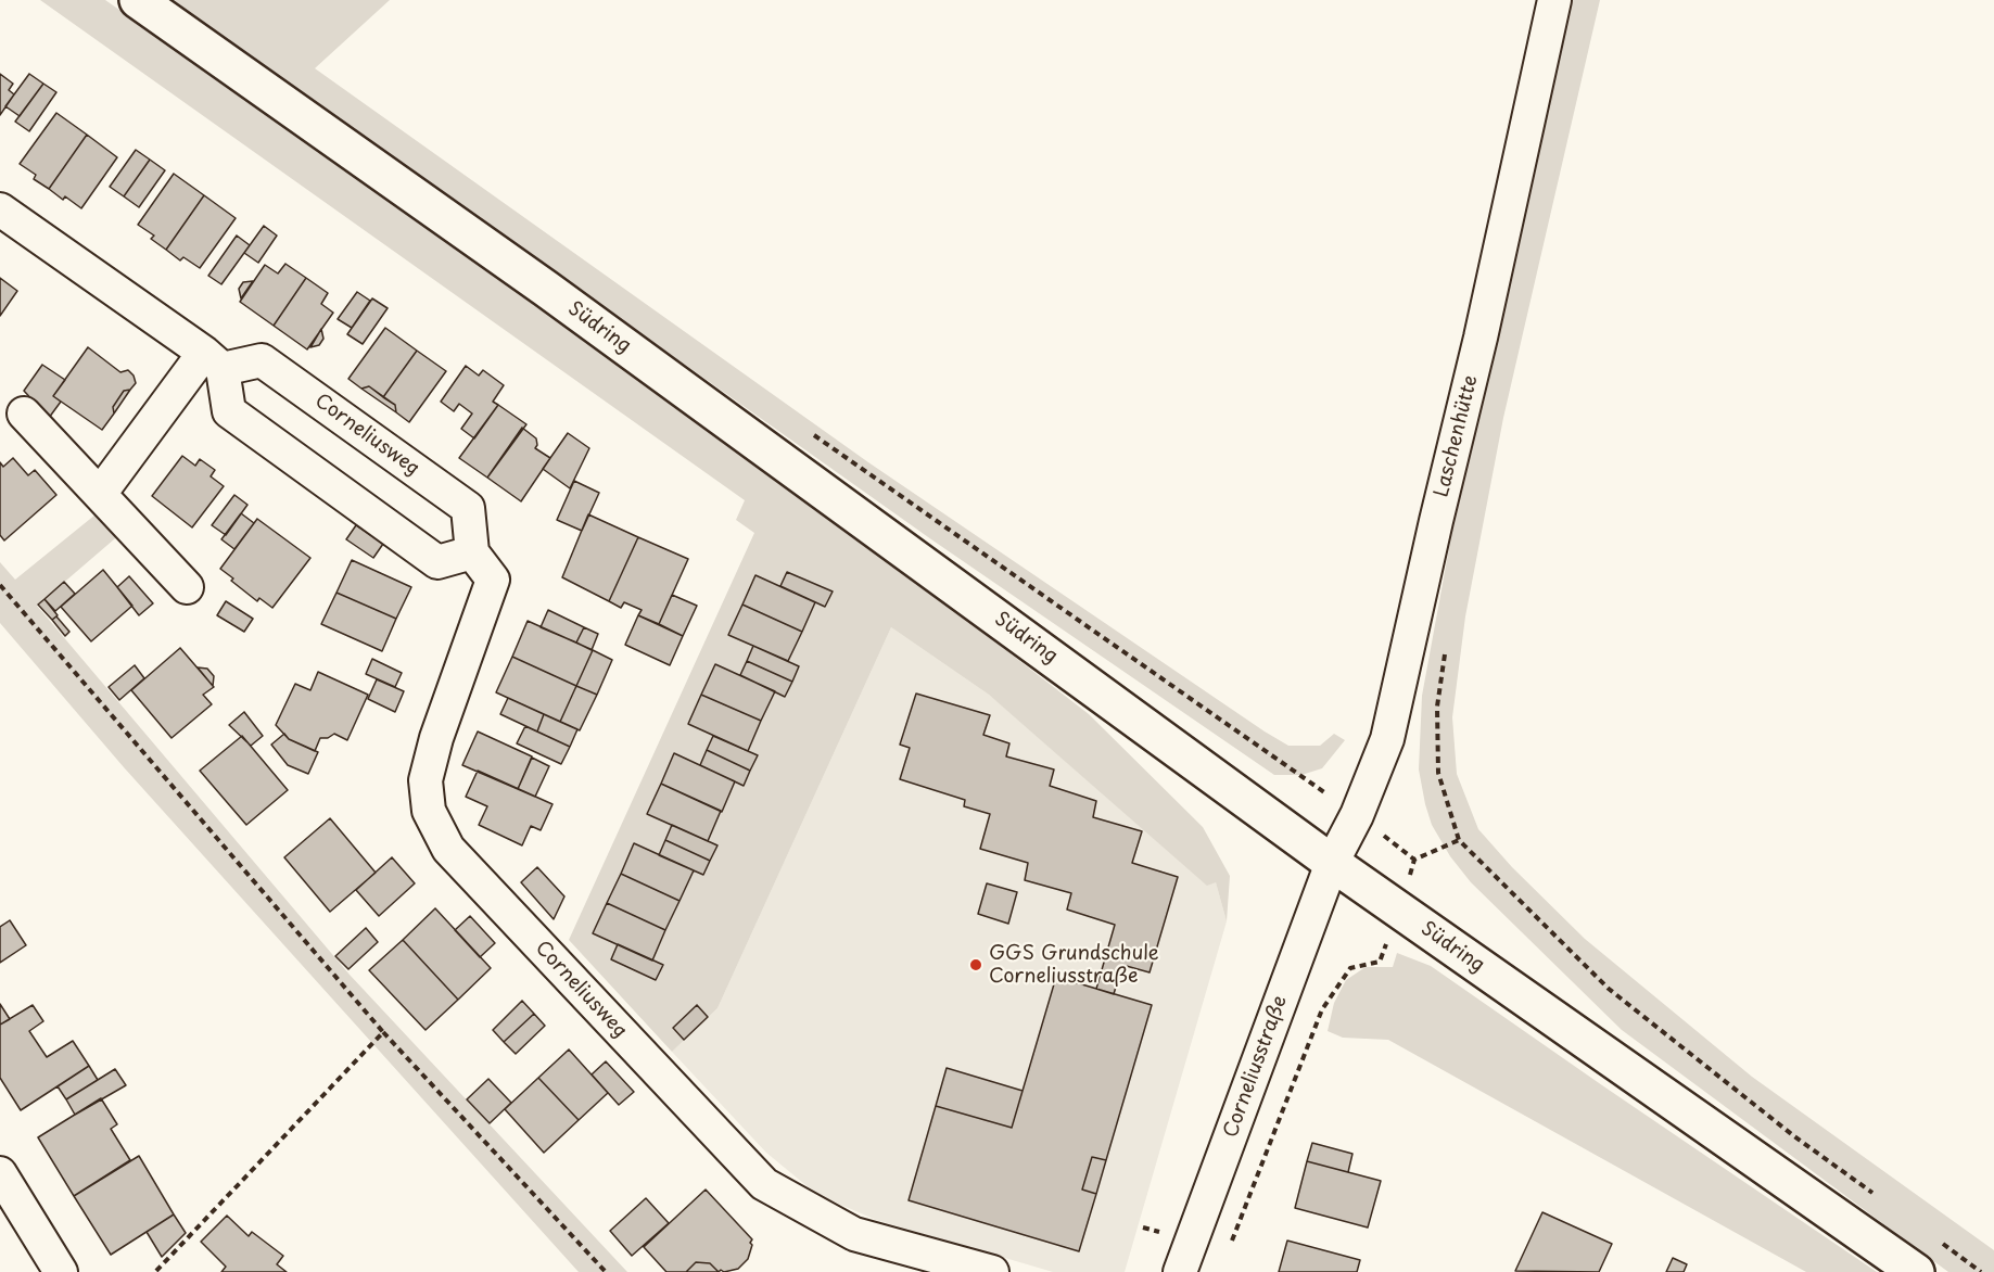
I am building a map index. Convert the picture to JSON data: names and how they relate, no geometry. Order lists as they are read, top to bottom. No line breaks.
{"streets":{"main road":["Südring"],"street":["Corneliusweg","Laschenhütte","Corneliusstraße"]},"crossings":[["Südring","Laschenhütte"],["Südring","Corneliusstraße"],["Laschenhütte","Corneliusstraße"]],"places":["GGS Grundschule Corneliusstraße"]}
